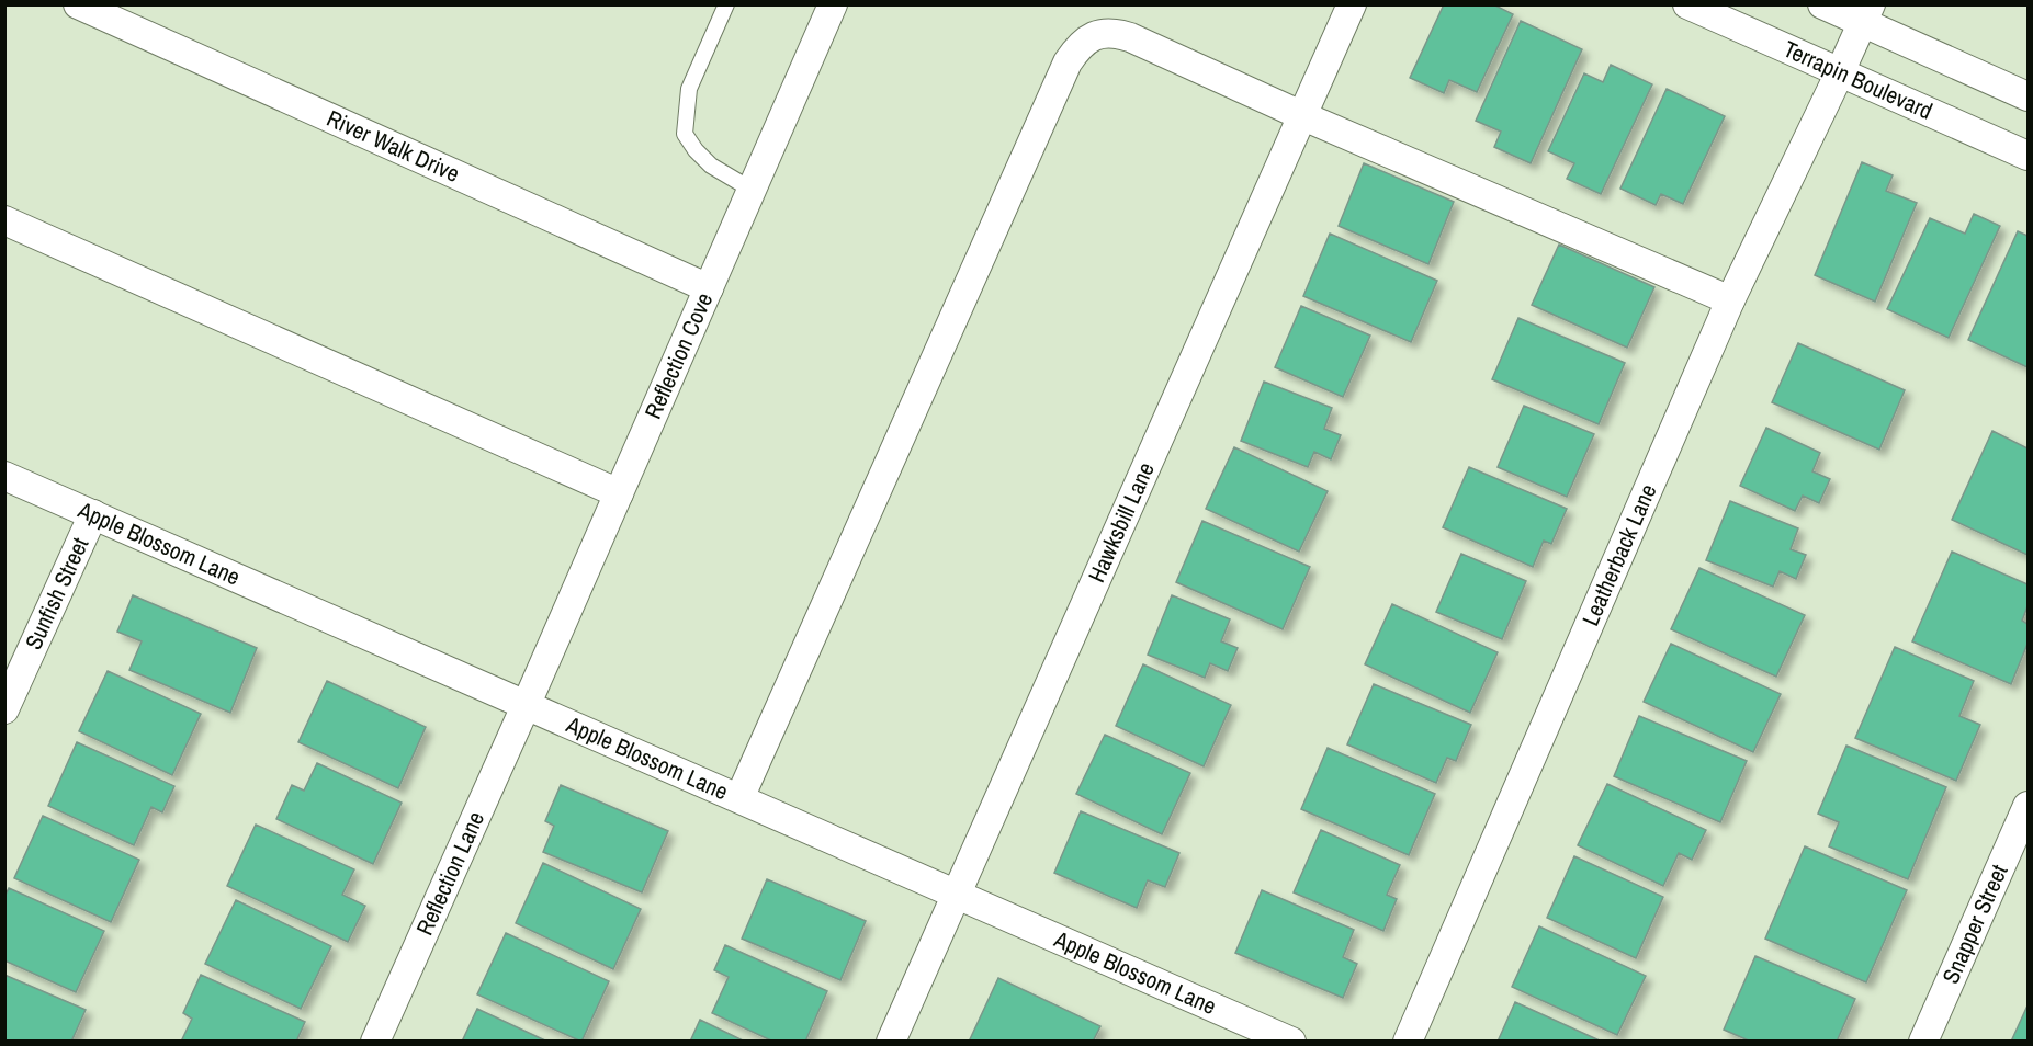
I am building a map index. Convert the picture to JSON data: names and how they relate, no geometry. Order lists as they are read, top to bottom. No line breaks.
{"streets":{"street":["Terrapin Boulevard","River Walk Drive","Reflection Cove","Hawksbill Lane","Apple Blossom Lane","Leatherback Lane","Sunfish Street","Reflection Lane","Snapper Street"]},"crossings":[["Terrapin Boulevard","Leatherback Lane"],["River Walk Drive","Reflection Cove"],["Reflection Cove","Apple Blossom Lane"],["Reflection Cove","Reflection Lane"],["Hawksbill Lane","Apple Blossom Lane"],["Apple Blossom Lane","Sunfish Street"],["Apple Blossom Lane","Reflection Lane"]]}
